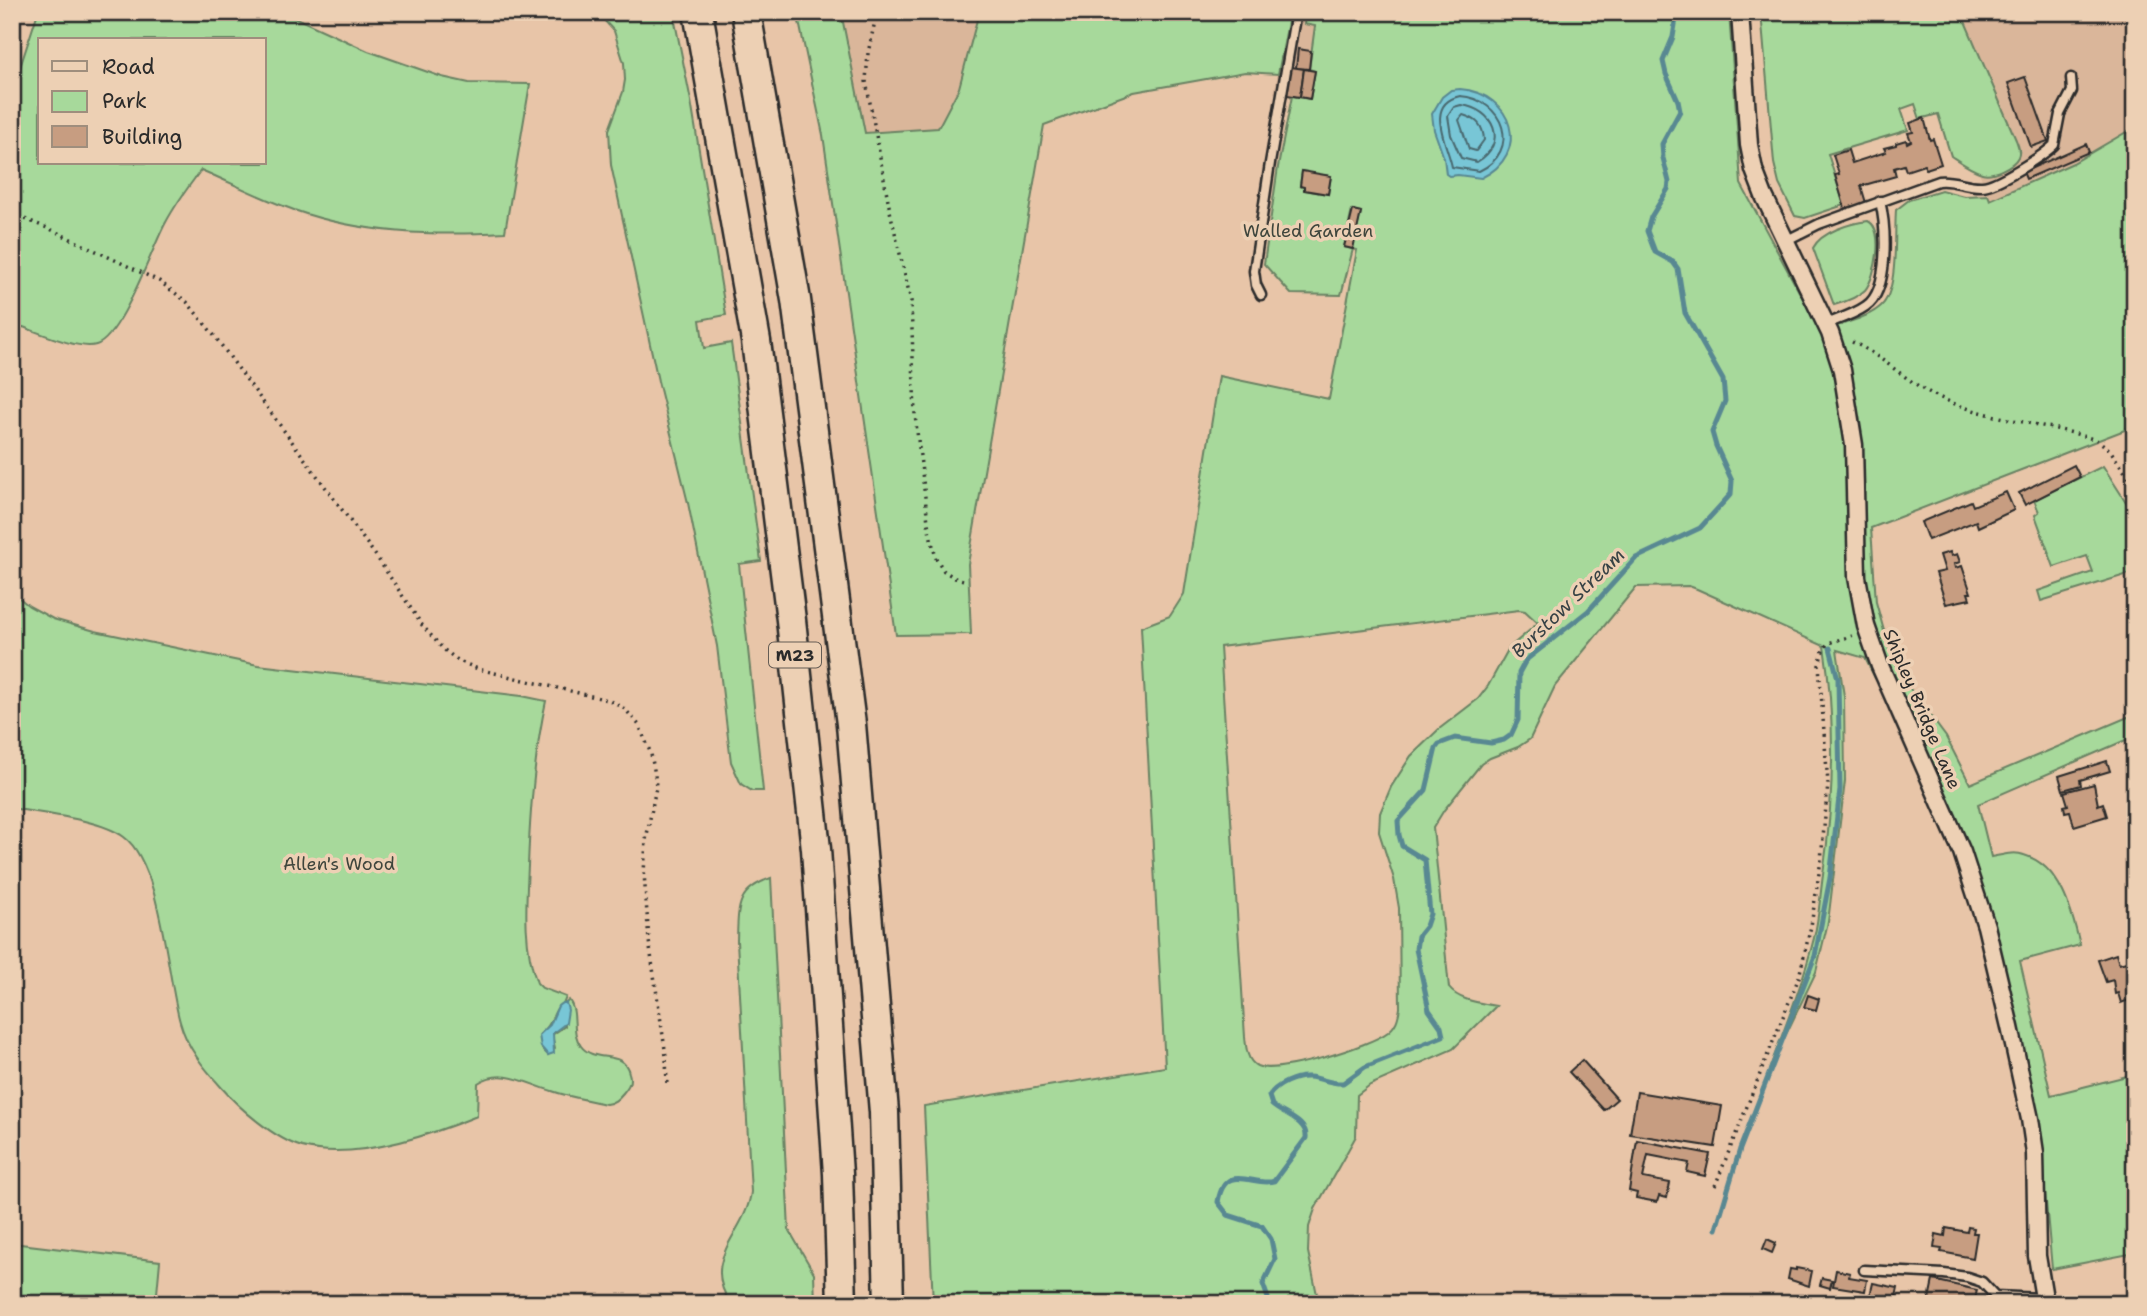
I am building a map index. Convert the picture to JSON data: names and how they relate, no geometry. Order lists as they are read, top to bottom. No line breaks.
{"streets":{"highway":["M23"],"street":["Shipley Bridge Lane"]},"water":["Burstow Stream"],"parks":["Walled Garden","Allen's Wood"],"legend":["Road","Park","Building"]}
